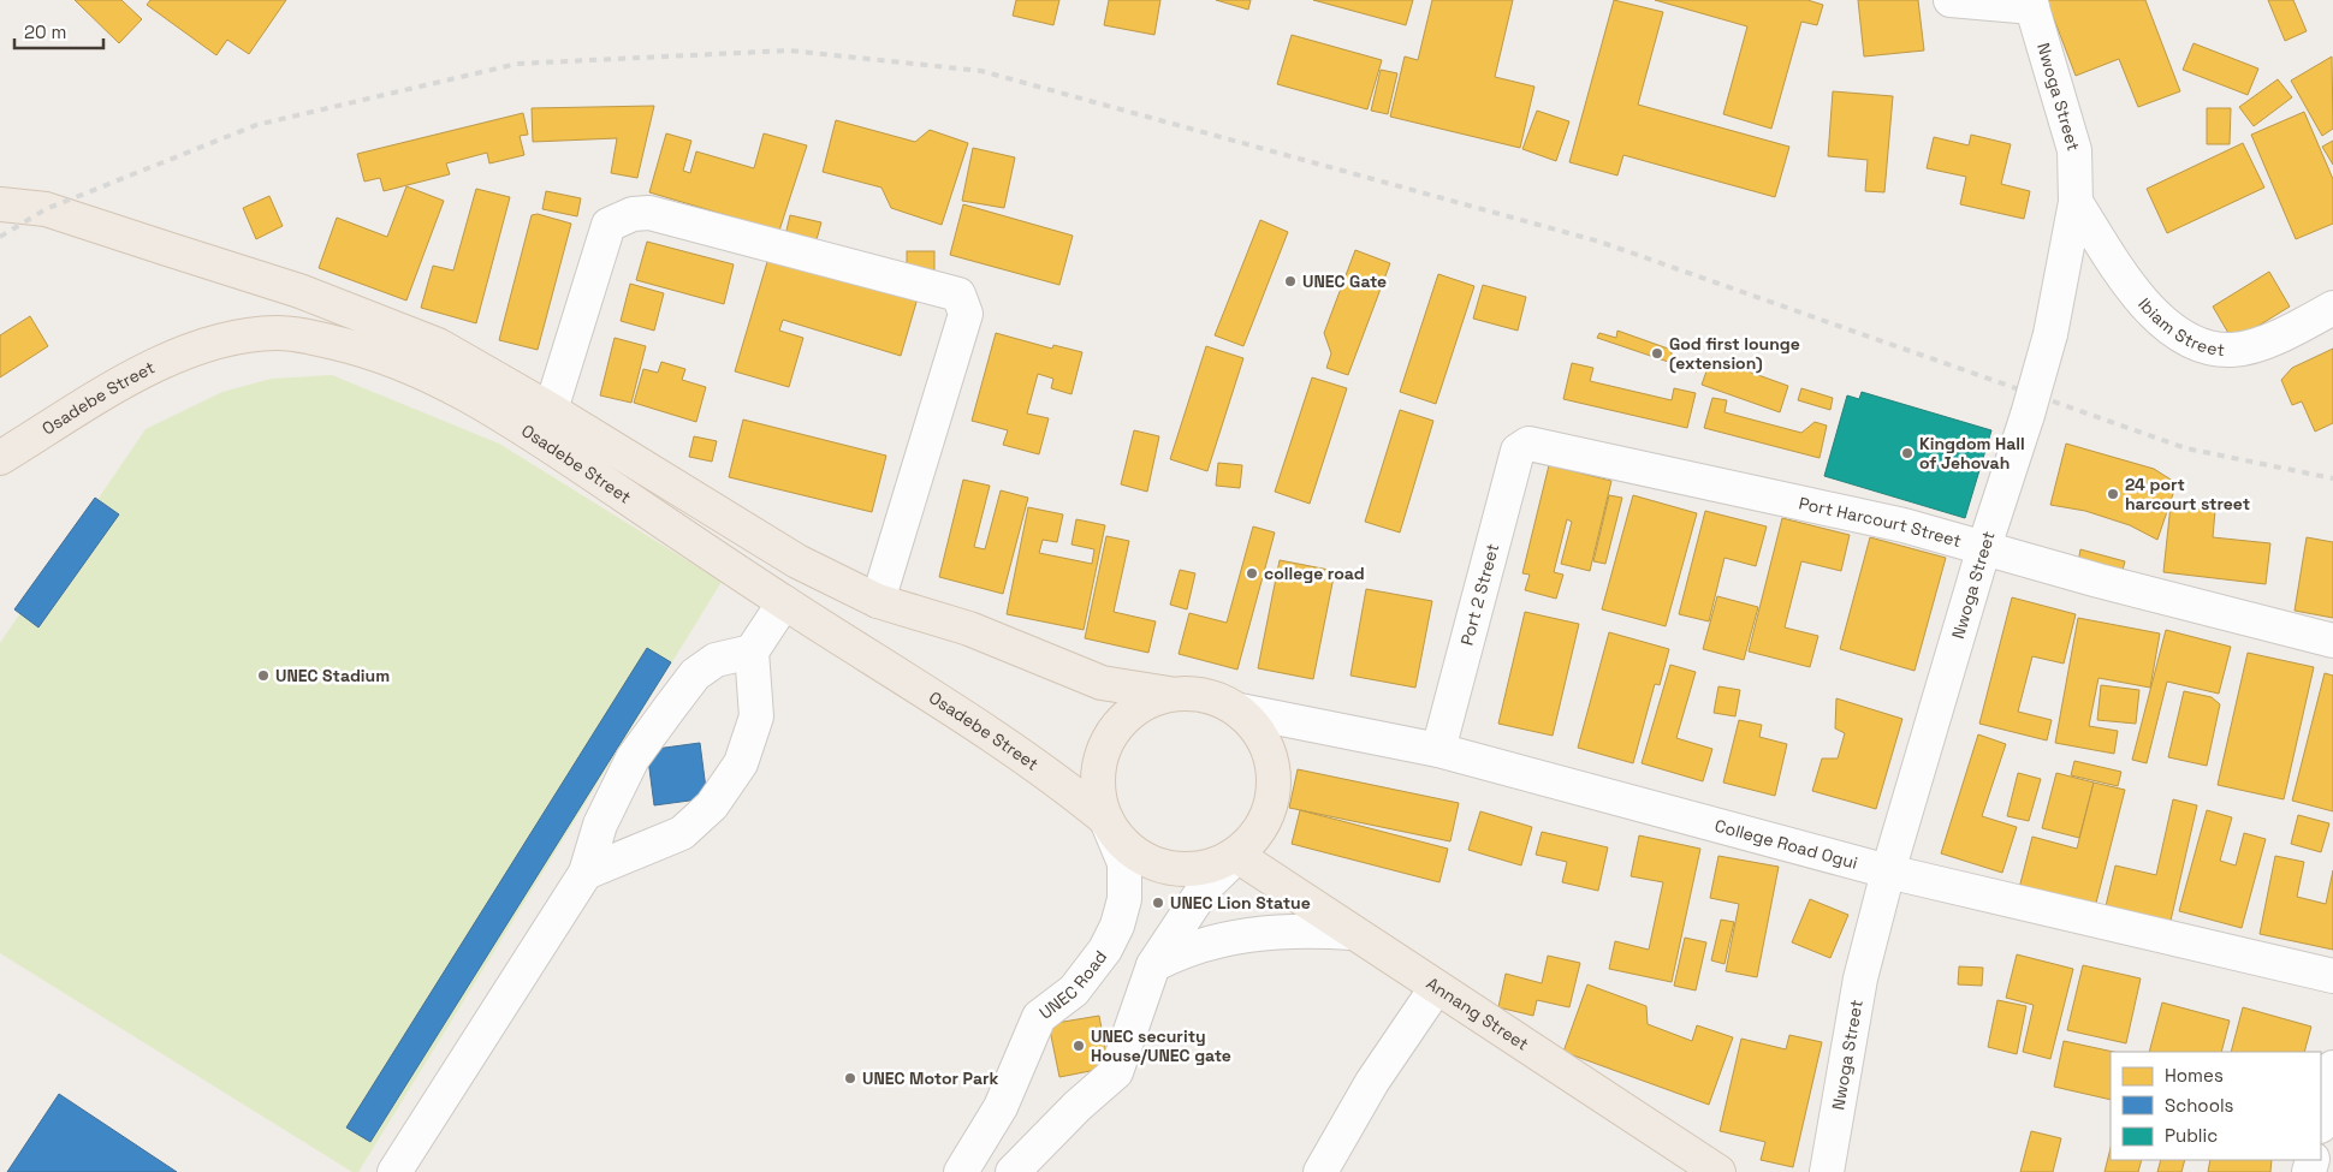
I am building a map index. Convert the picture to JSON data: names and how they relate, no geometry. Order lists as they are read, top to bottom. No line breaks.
{"streets":{"main road":["Osadebe Street","Annang Street"],"street":["Nwoga Street","Ibiam Street","Port Harcourt Street","Port 2 Street","College Road Ogui","UNEC Road"]},"crossings":[["Nwoga Street","Ibiam Street"],["Nwoga Street","Port Harcourt Street"],["Nwoga Street","College Road Ogui"],["Osadebe Street","College Road Ogui"],["Osadebe Street","UNEC Road"],["Osadebe Street","Annang Street"],["Port Harcourt Street","Port 2 Street"],["Port 2 Street","College Road Ogui"],["College Road Ogui","UNEC Road"],["College Road Ogui","Annang Street"],["UNEC Road","Annang Street"]],"places":["UNEC Gate","God first lounge (extension)","Kingdom Hall of Jehovah","24 port harcourt street","college road","UNEC Stadium","UNEC Lion Statue","UNEC security House/UNEC gate","UNEC Motor Park"],"legend":["Homes","Schools","Public"],"scale_bar":"20 m"}
